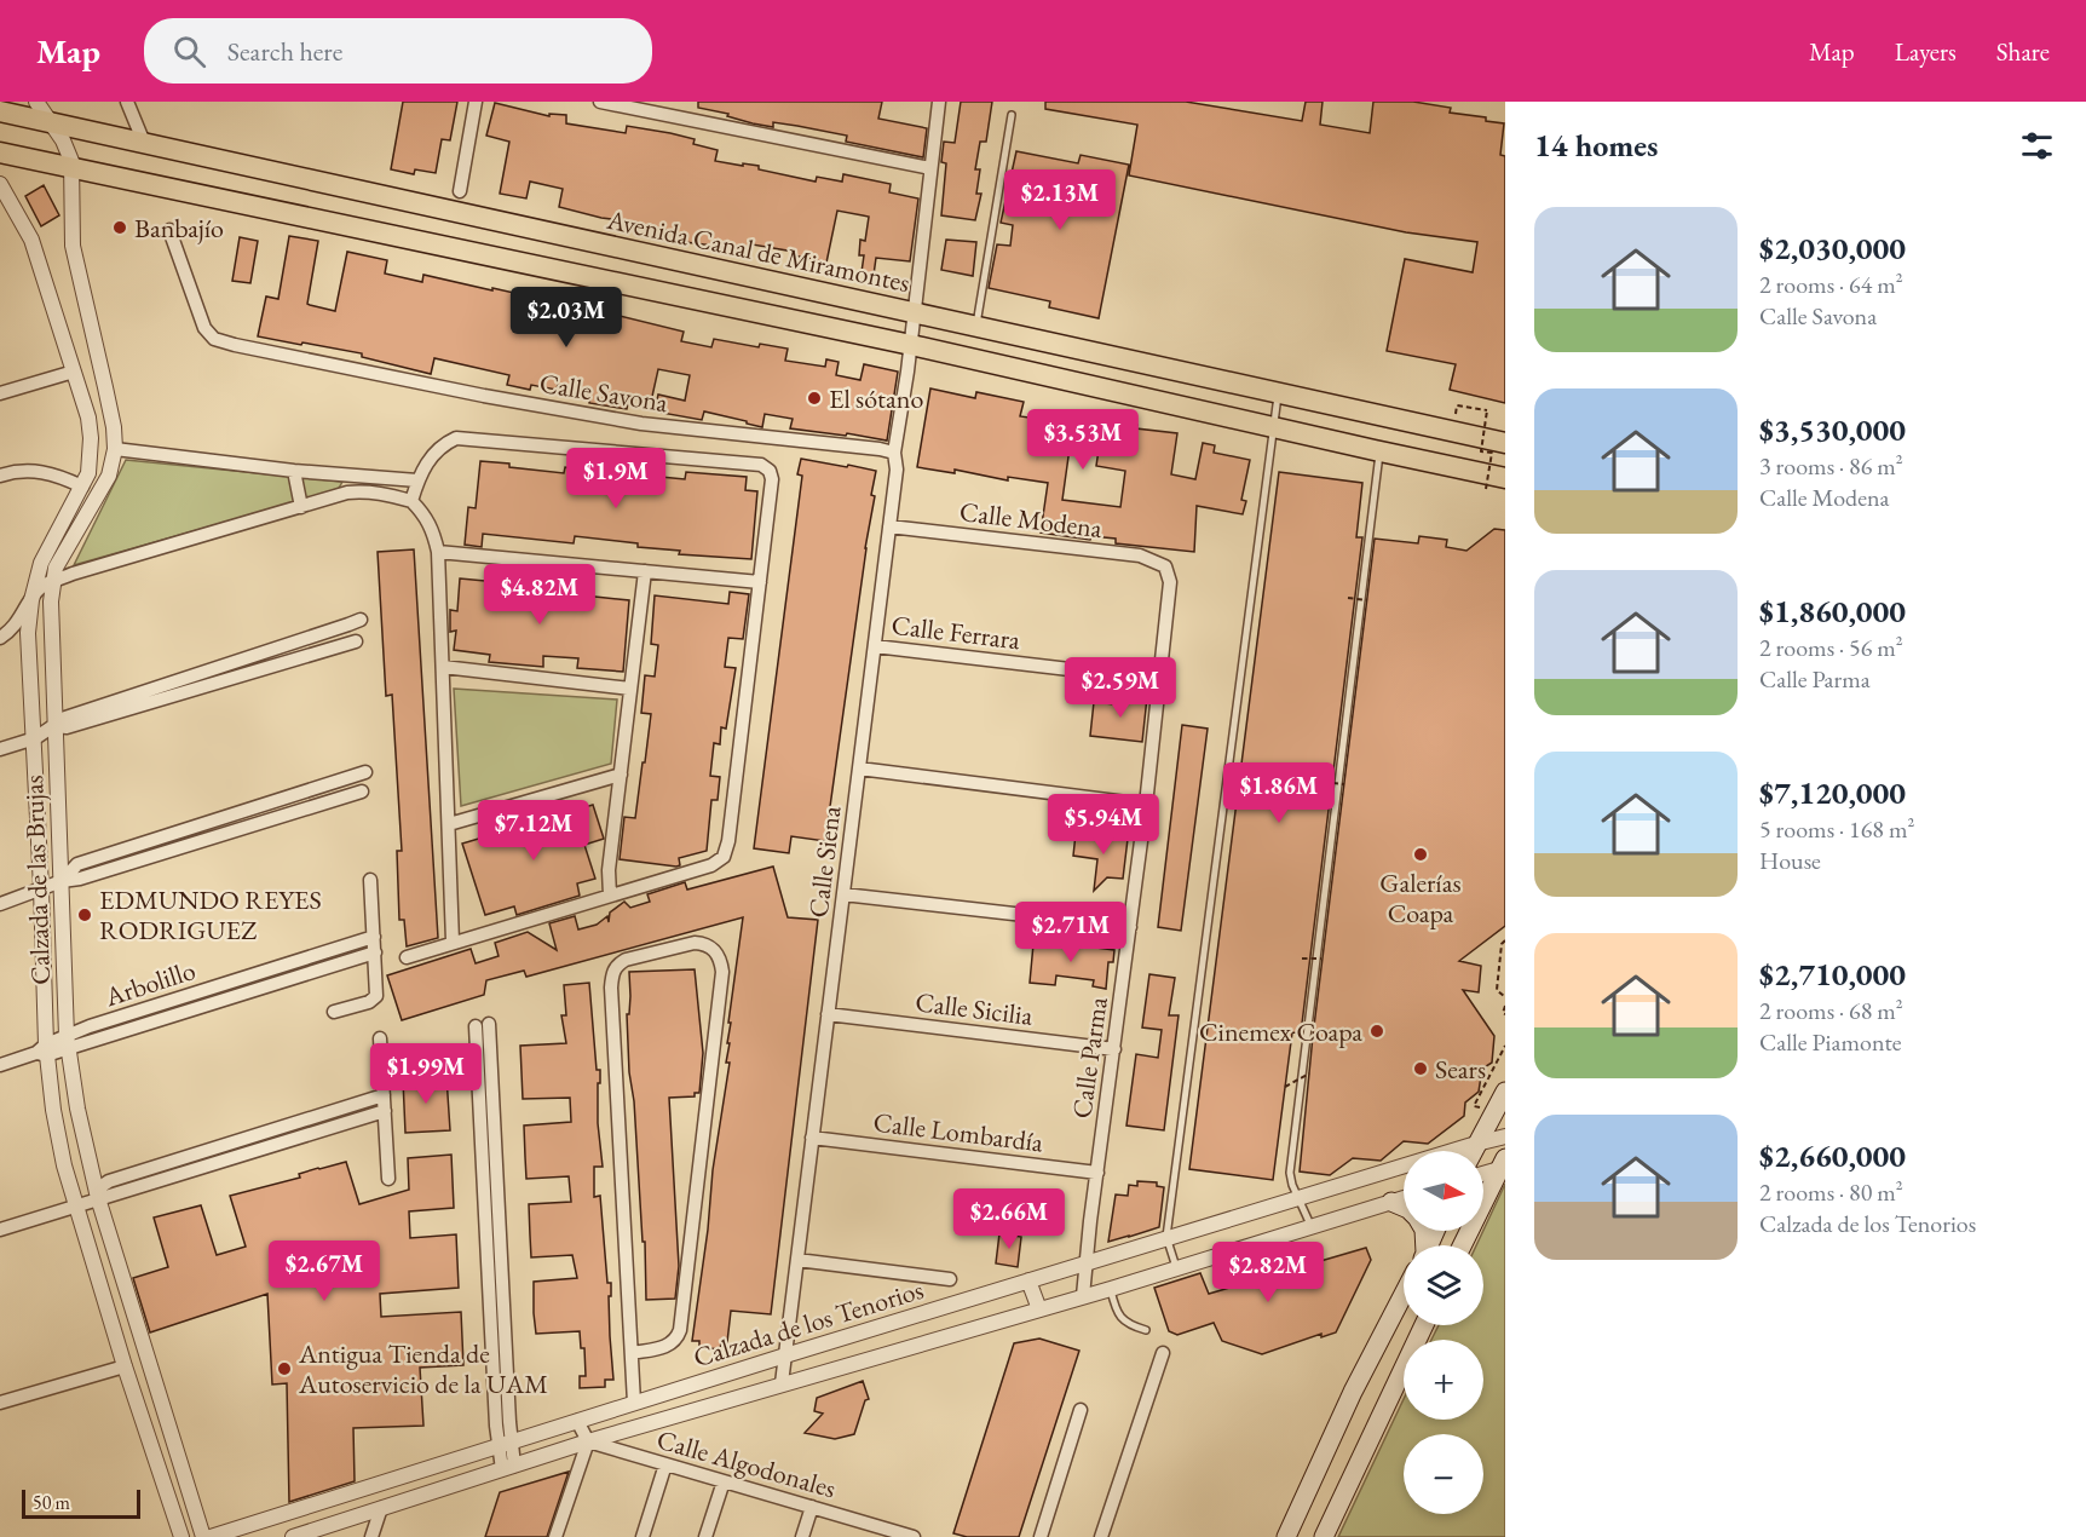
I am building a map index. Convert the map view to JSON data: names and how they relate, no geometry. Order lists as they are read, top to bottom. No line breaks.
{"streets":{"main road":["Avenida Canal de Miramontes"],"street":["Calle Savona","Calle Modena","Calle Ferrara","Calle Siena","Calzada de las Brujas","Arbolillo","Calle Sicilia","Calle Parma","Calle Lombardía","Calzada de los Tenorios","Calle Algodonales"]},"crossings":[["Avenida Canal de Miramontes","Calle Siena"],["Avenida Canal de Miramontes","Calzada de las Brujas"],["Calle Savona","Calle Siena"],["Calle Modena","Calle Siena"],["Calle Modena","Calle Parma"],["Calle Ferrara","Calle Siena"],["Calle Ferrara","Calle Parma"],["Calle Siena","Calle Sicilia"],["Calle Siena","Calle Lombardía"],["Calle Siena","Calzada de los Tenorios"],["Calzada de las Brujas","Arbolillo"],["Calle Sicilia","Calle Parma"],["Calle Parma","Calle Lombardía"],["Calle Parma","Calzada de los Tenorios"],["Calzada de los Tenorios","Calle Algodonales"]],"places":["Banbajío","El sótano","Galerías Coapa","EDMUNDO REYES RODRIGUEZ","Cinemex Coapa","Sears","Antigua Tienda de Autoservicio de la UAM"],"scale_bar":"50 m","north":"right","page":{"header":"Map","search":"Search here","nav":["Map","Layers","Share"],"heading":"14 homes","price":["$2.13M","$2.03M","$3.53M","$1.9M","$4.82M","$2.59M","$1.86M","$5.94M","$7.12M","$2.71M","$1.99M","$2.66M","$2.67M","$2.82M"],"list":[{"name":"$2,030,000","note":"2 rooms · 64 m² · Calle Savona"},{"name":"$3,530,000","note":"3 rooms · 86 m² · Calle Modena"},{"name":"$1,860,000","note":"2 rooms · 56 m² · Calle Parma"},{"name":"$7,120,000","note":"5 rooms · 168 m² · House"},{"name":"$2,710,000","note":"2 rooms · 68 m² · Calle Piamonte"},{"name":"$2,660,000","note":"2 rooms · 80 m² · Calzada de los Tenorios"}],"map_buttons":["+","−"],"scale":"50 m"}}
